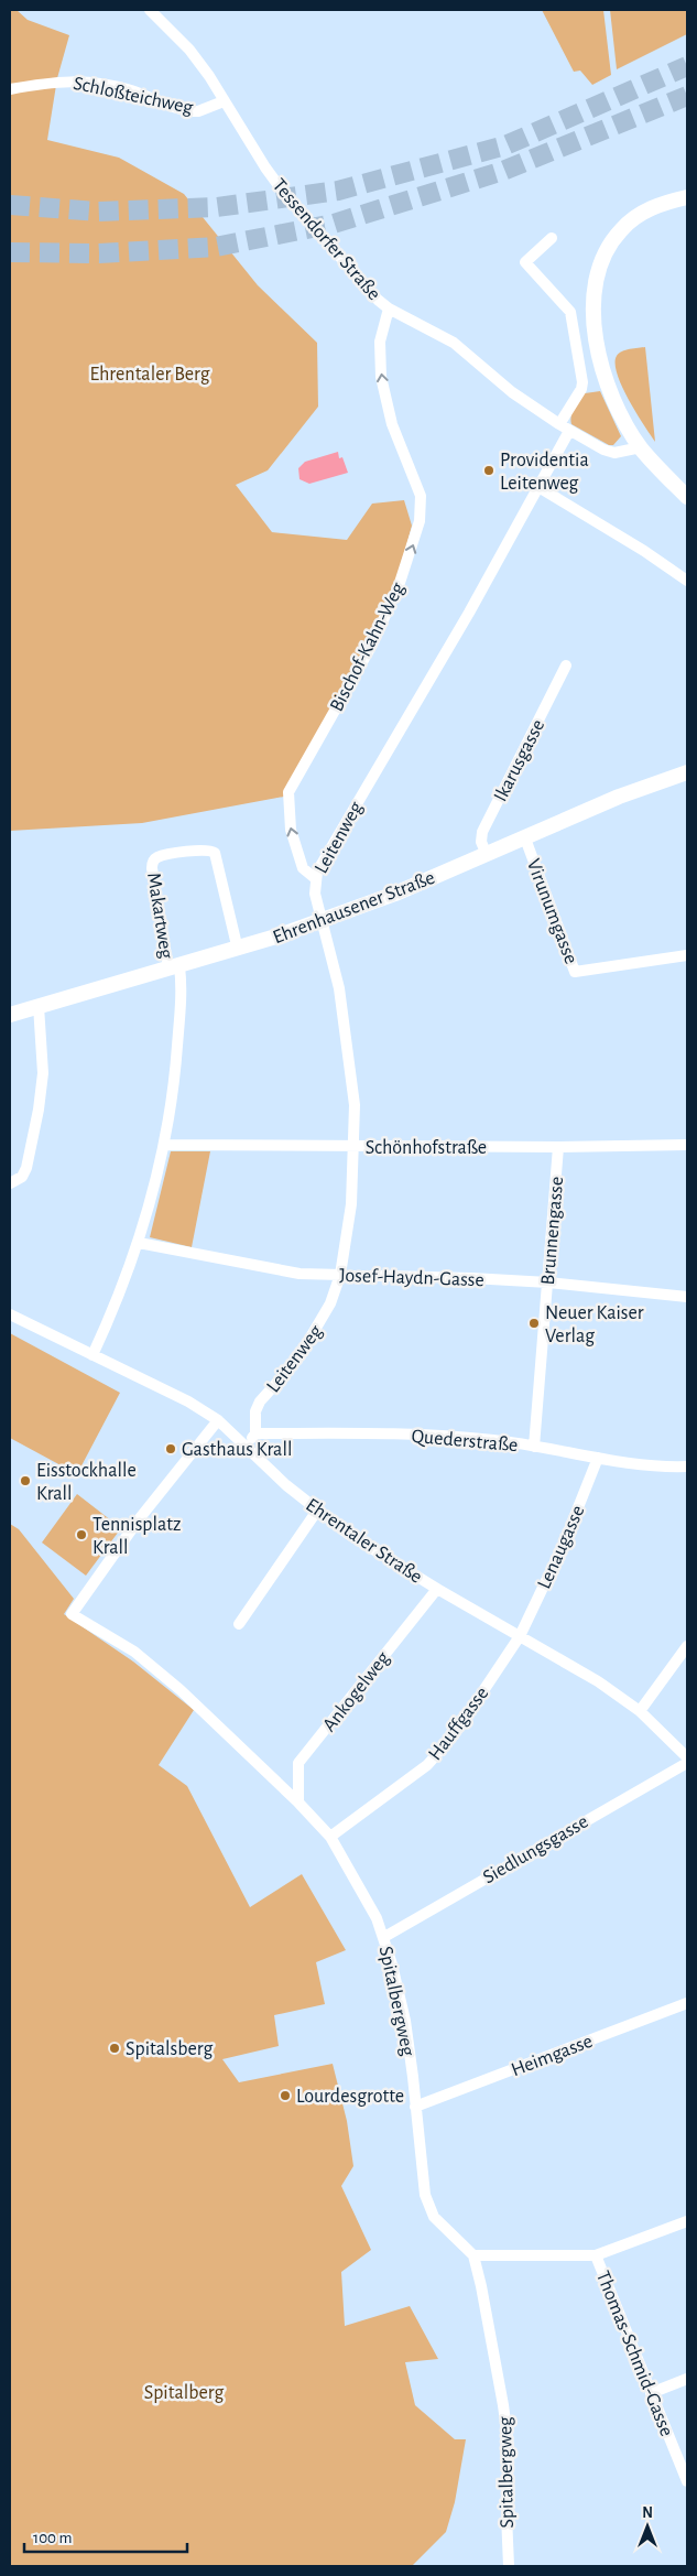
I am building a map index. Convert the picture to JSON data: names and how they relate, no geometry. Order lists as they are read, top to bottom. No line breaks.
{"streets":{"street":["Schloßteichweg","Tessendorfer Straße","Bischof-Kahn-Weg","Ikarusgasse","Leitenweg","Ehrenhausener Straße","Virunumgasse","Makartweg","Schönhofstraße","Brunnengasse","Josef-Haydn-Gasse","Quederstraße","Ehrentaler Straße","Lenaugasse","Ankogelweg","Hauffgasse","Siedlungsgasse","Spitalbergweg","Heimgasse","Thomas-Schmid-Gasse"]},"crossings":[["Schloßteichweg","Tessendorfer Straße"],["Tessendorfer Straße","Bischof-Kahn-Weg"],["Tessendorfer Straße","Leitenweg"],["Bischof-Kahn-Weg","Leitenweg"],["Ikarusgasse","Ehrenhausener Straße"],["Leitenweg","Ehrenhausener Straße"],["Leitenweg","Schönhofstraße"],["Leitenweg","Josef-Haydn-Gasse"],["Leitenweg","Quederstraße"],["Ehrenhausener Straße","Virunumgasse"],["Ehrenhausener Straße","Makartweg"],["Schönhofstraße","Brunnengasse"],["Brunnengasse","Josef-Haydn-Gasse"],["Brunnengasse","Quederstraße"],["Quederstraße","Lenaugasse"],["Ehrentaler Straße","Lenaugasse"],["Ehrentaler Straße","Ankogelweg"],["Ehrentaler Straße","Hauffgasse"],["Ehrentaler Straße","Spitalbergweg"],["Lenaugasse","Hauffgasse"],["Ankogelweg","Spitalbergweg"],["Hauffgasse","Spitalbergweg"],["Siedlungsgasse","Spitalbergweg"],["Spitalbergweg","Heimgasse"]],"one_way":["Bischof-Kahn-Weg"],"parks":["Ehrentaler Berg","Spitalberg"],"places":["Providentia Leitenweg","Neuer Kaiser Verlag","Gasthaus Krall","Eisstockhalle Krall","Tennisplatz Krall","Spitalsberg","Lourdesgrotte"],"scale_bar":"100 m","north":"top"}
